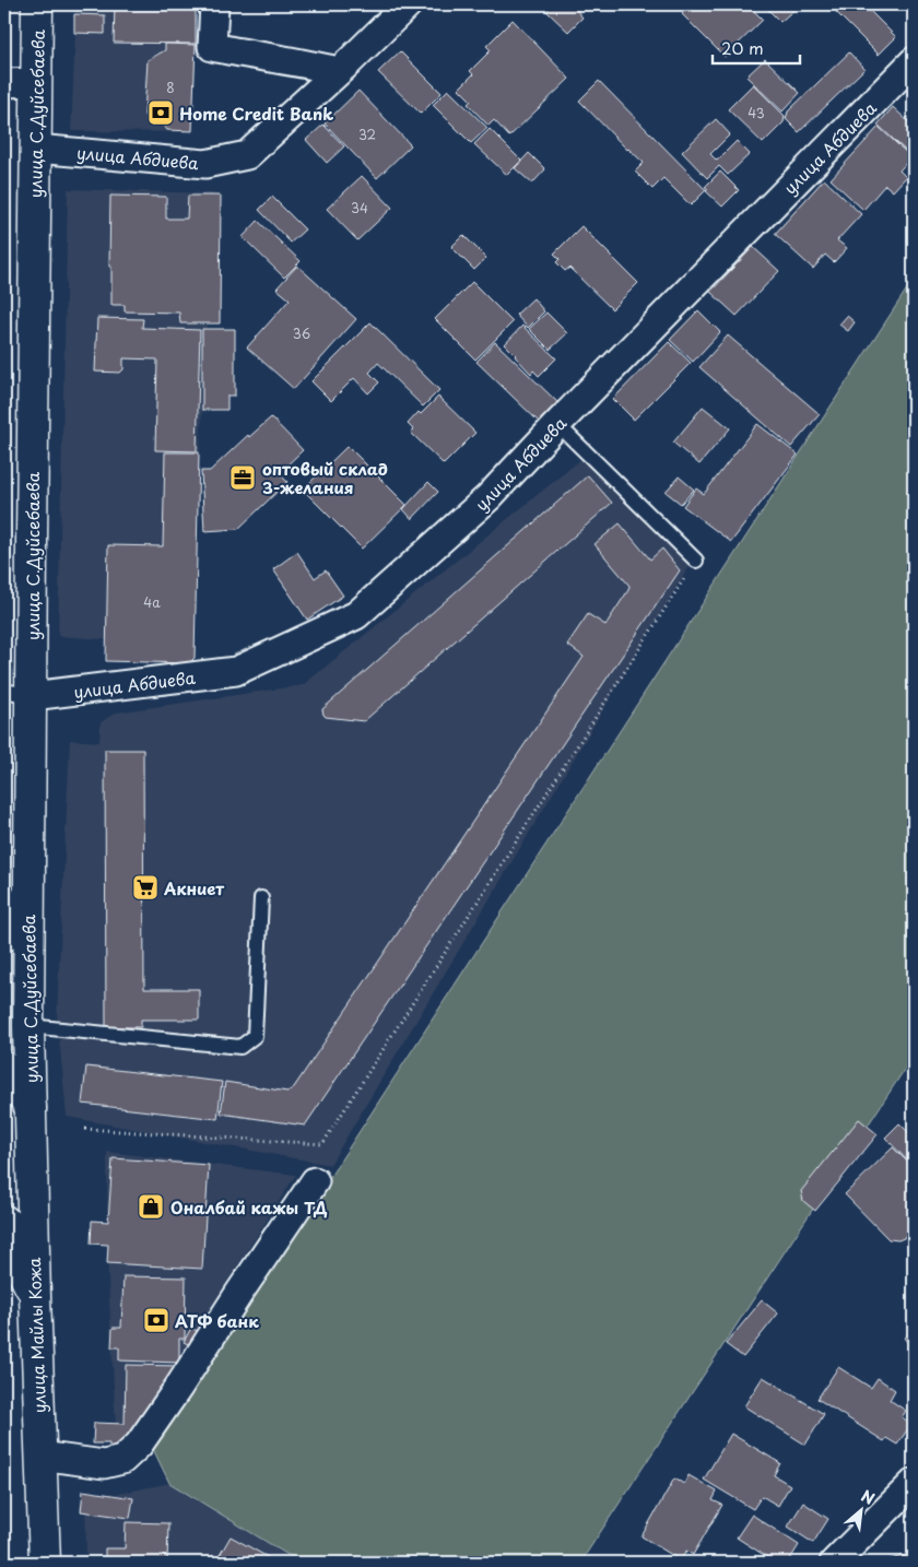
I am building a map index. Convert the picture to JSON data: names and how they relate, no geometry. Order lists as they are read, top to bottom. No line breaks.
{"streets":{"main road":["улица С.Дуйсебаева","улица Майлы Кожа"],"street":["улица Абдиева"]},"crossings":[["улица С.Дуйсебаева","улица Абдиева"],["улица С.Дуйсебаева","улица Майлы Кожа"]],"places":{"bank":["Home Credit Bank","АТФ банк"],"office":["оптовый склад 3-желания"],"supermarket":["Акниет"],"shop":["Оналбай кажы ТД"]},"house_numbers":["8","43","32","34","36","4а"],"scale_bar":"20 m","north":"top right"}
